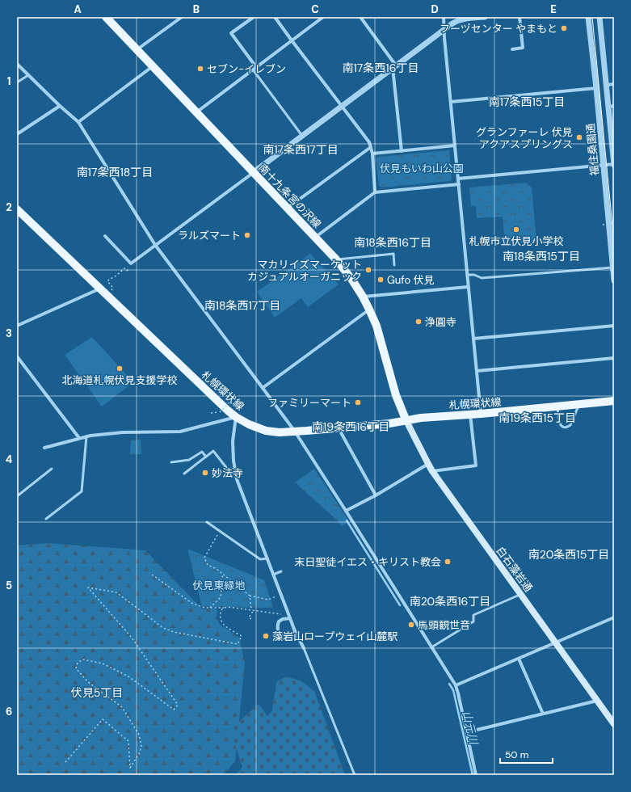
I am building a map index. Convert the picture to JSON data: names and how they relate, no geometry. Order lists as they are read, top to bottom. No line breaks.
{"streets":{"main road":["南十九条宮の沢線","札幌環状線","白石藻岩通"],"street":["福住桑園通"]},"crossings":[["南十九条宮の沢線","札幌環状線"],["南十九条宮の沢線","白石藻岩通"],["札幌環状線","白石藻岩通"]],"districts":["南17条西16丁目","南17条西15丁目","南17条西17丁目","南17条西18丁目","南18条西16丁目","南18条西15丁目","南18条西17丁目","南19条西15丁目","南19条西16丁目","南20条西15丁目","南20条西16丁目","伏見5丁目"],"water":["山元川"],"parks":["伏見もいわ山公園","伏見東緑地"],"places":["フーヅセンター やまもと","セブン-イレブン","グランファーレ 伏見 アクアスプリングス","札幌市立伏見小学校","ラルズマート","マカリイズマーケット カジュアルオーガニック","Gufo 伏見","浄圓寺","北海道札幌伏見支援学校","ファミリーマート","妙法寺","末日聖徒イエス・キリスト教会","馬頭観世音","藻岩山ロープウェイ山麓駅"],"scale_bar":"50 m","grid":{"columns":["A","B","C","D","E"],"rows":["1","2","3","4","5","6"]}}
